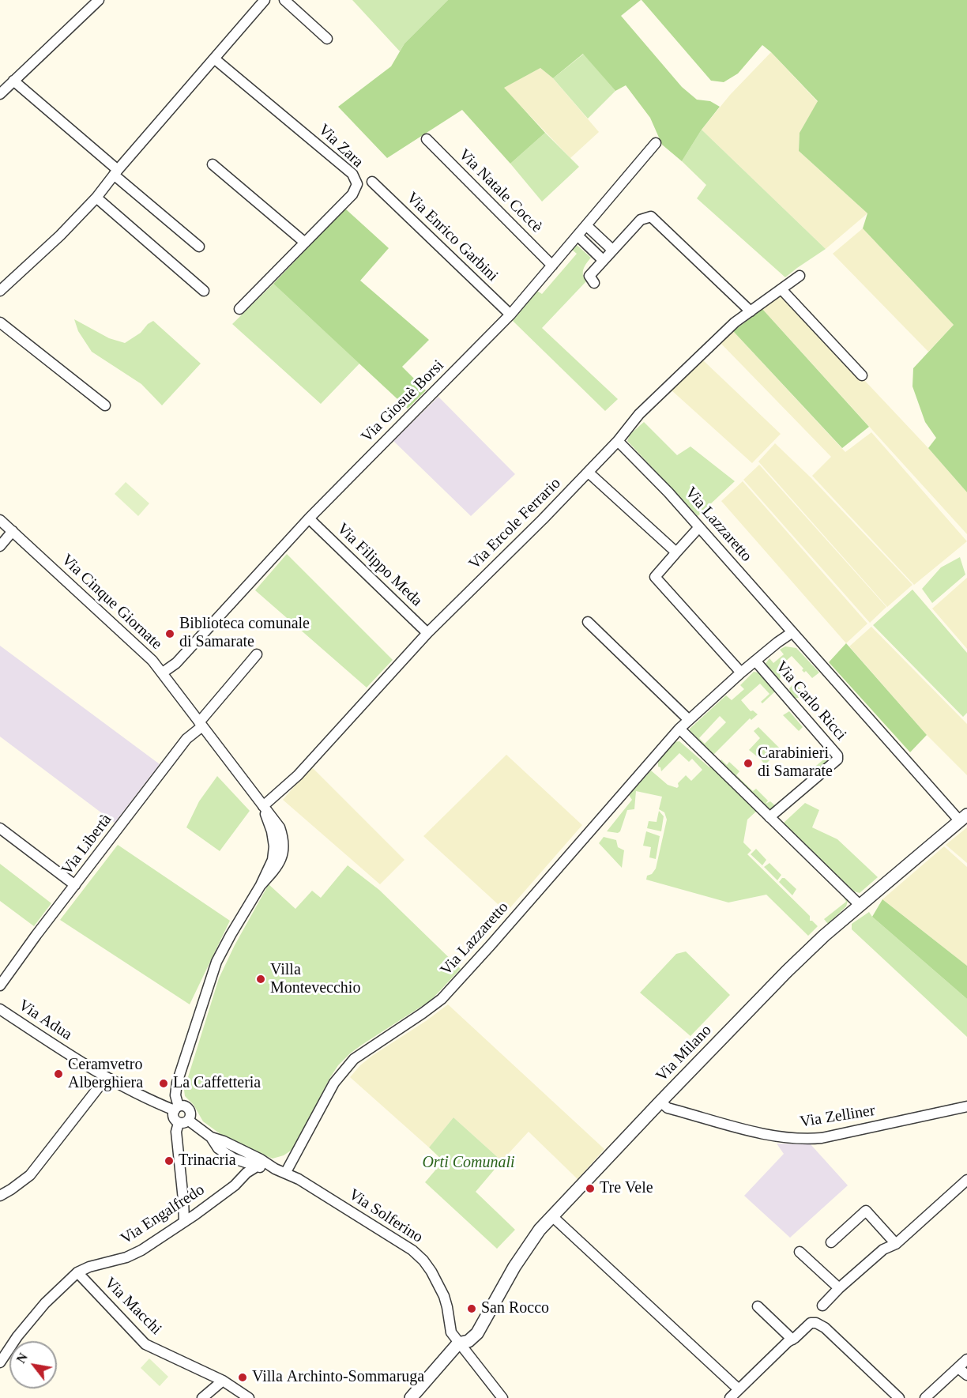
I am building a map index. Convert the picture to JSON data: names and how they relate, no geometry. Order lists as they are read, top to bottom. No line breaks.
{"streets":{"street":["Via Zara","Via Natale Coccè","Via Enrico Garbini","Via Giosuè Borsi","Via Ercole Ferrario","Via Lazzaretto","Via Filippo Meda","Via Cinque Giornate","Via Carlo Ricci","Via Libertà","Via Adua","Via Milano","Via Zelliner","Via Engalfredo","Via Solferino","Via Macchi"]},"crossings":[["Via Natale Coccè","Via Giosuè Borsi"],["Via Enrico Garbini","Via Giosuè Borsi"],["Via Giosuè Borsi","Via Filippo Meda"],["Via Giosuè Borsi","Via Cinque Giornate"],["Via Ercole Ferrario","Via Lazzaretto"],["Via Ercole Ferrario","Via Filippo Meda"],["Via Ercole Ferrario","Via Cinque Giornate"],["Via Lazzaretto","Via Carlo Ricci"],["Via Lazzaretto","Via Milano"],["Via Lazzaretto","Via Solferino"],["Via Cinque Giornate","Via Libertà"],["Via Cinque Giornate","Via Adua"],["Via Cinque Giornate","Via Solferino"],["Via Adua","Via Solferino"],["Via Milano","Via Zelliner"],["Via Milano","Via Solferino"],["Via Engalfredo","Via Solferino"],["Via Engalfredo","Via Macchi"]],"parks":["Orti Comunali"],"places":["Biblioteca comunale di Samarate","Carabinieri di Samarate","Villa Montevecchio","Ceramvetro Alberghiera","La Caffetteria","Trinacria","Tre Vele","San Rocco","Villa Archinto-Sommaruga"],"north":"top left"}
